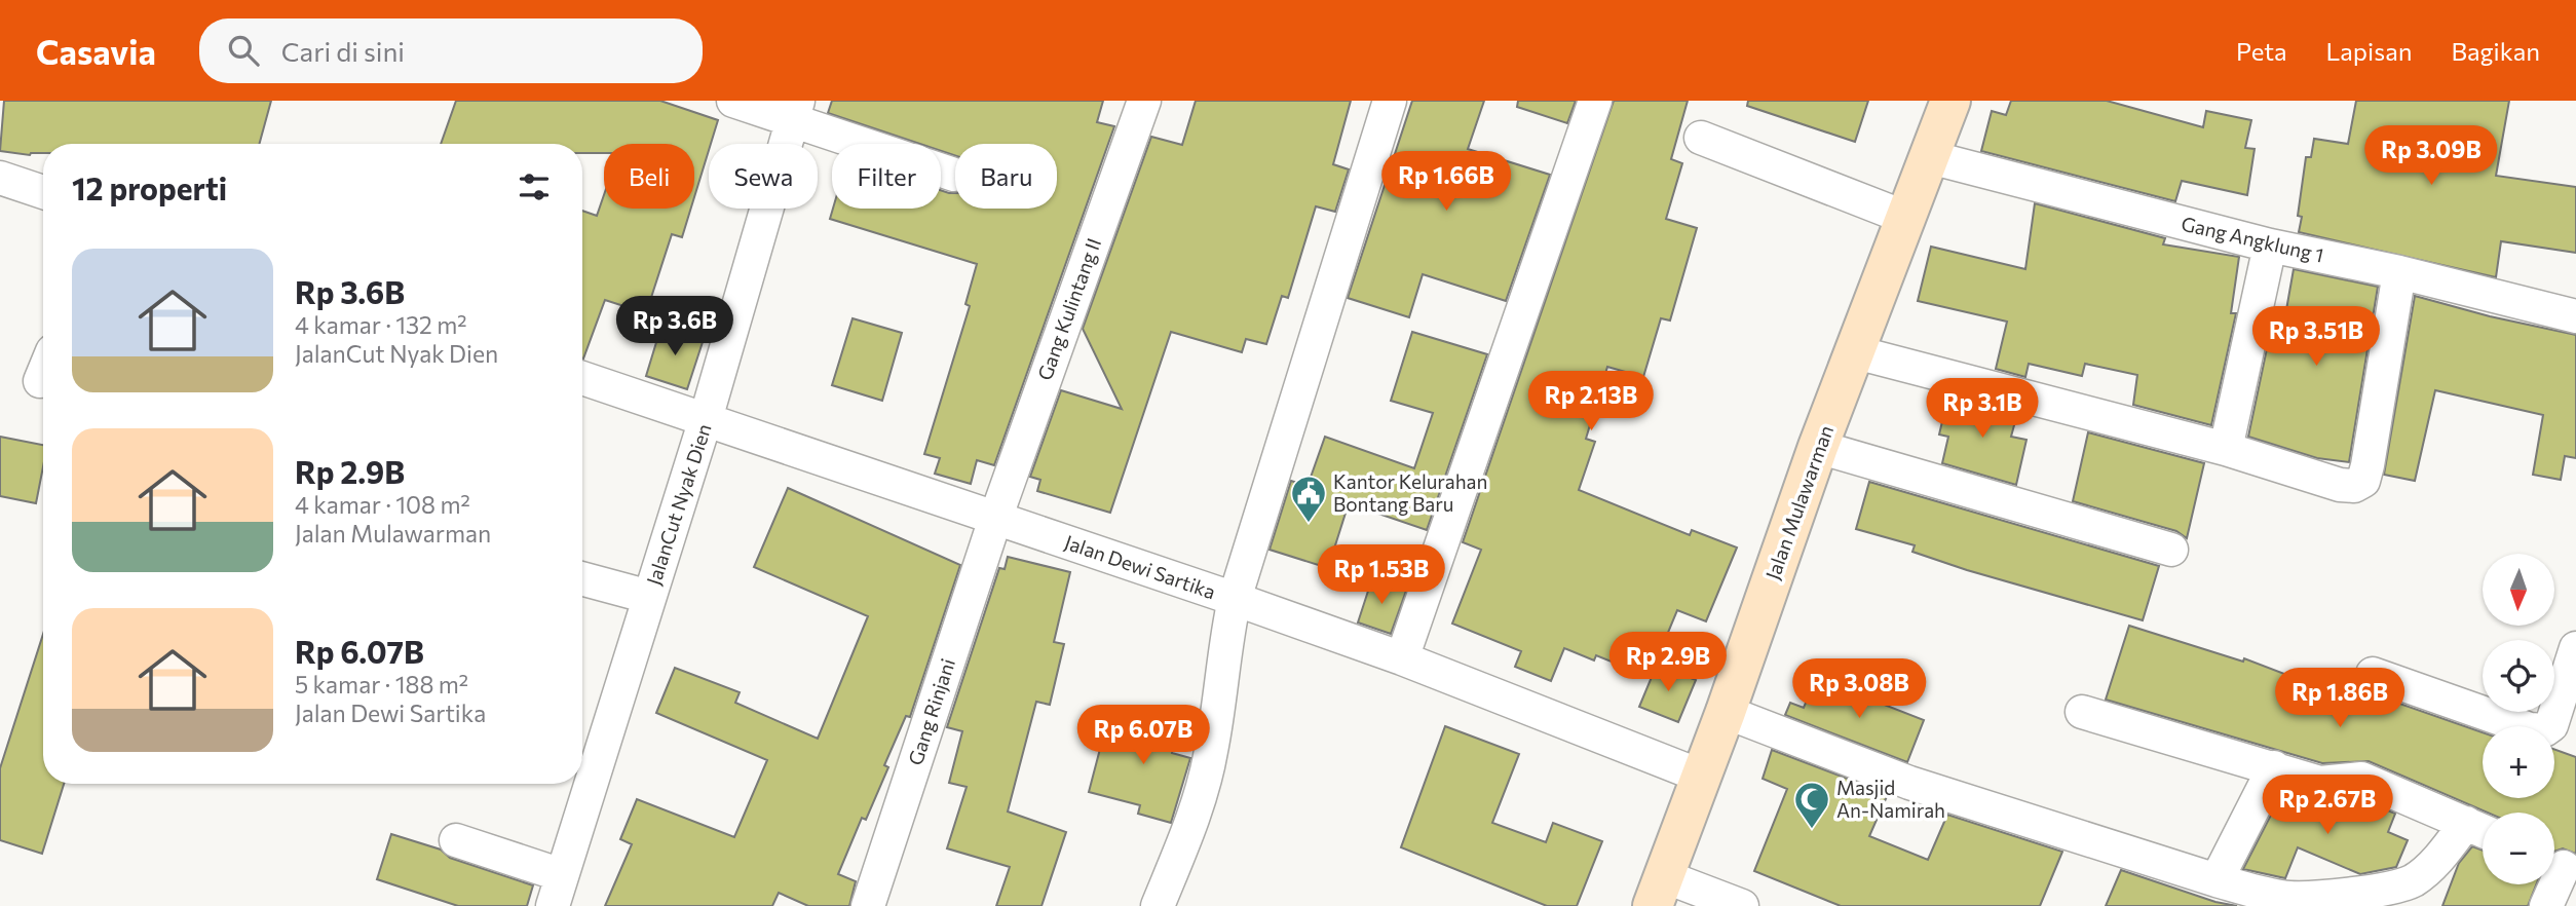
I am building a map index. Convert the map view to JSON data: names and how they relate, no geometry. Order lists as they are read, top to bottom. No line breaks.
{"streets":{"street":["Gang Angklung 1","Gang Kulintang II","Jalan Mulawarman","JalanCut Nyak Dien","Jalan Dewi Sartika","Gang Rinjani"]},"crossings":[["Gang Angklung 1","Jalan Mulawarman"],["Gang Kulintang II","Jalan Dewi Sartika"],["Gang Kulintang II","Gang Rinjani"],["Jalan Mulawarman","Jalan Dewi Sartika"],["JalanCut Nyak Dien","Jalan Dewi Sartika"],["Jalan Dewi Sartika","Gang Rinjani"]],"places":{"public building":["Kantor Kelurahan Bontang Baru"],"mosque":["Masjid An-Namirah"]},"north":"bottom","page":{"header":"Casavia","search":"Cari di sini","nav":["Peta","Lapisan","Bagikan"],"price":["Rp 3.09B","Rp 1.66B","Rp 3.6B","Rp 3.51B","Rp 2.13B","Rp 3.1B","Rp 1.53B","Rp 2.9B","Rp 3.08B","Rp 1.86B","Rp 6.07B","Rp 2.67B"],"chip":["Beli","Sewa","Filter","Baru"],"heading":"12 properti","list":[{"name":"Rp 3.6B","note":"4 kamar · 132 m² · JalanCut Nyak Dien"},{"name":"Rp 2.9B","note":"4 kamar · 108 m² · Jalan Mulawarman"},{"name":"Rp 6.07B","note":"5 kamar · 188 m² · Jalan Dewi Sartika"}],"map_buttons":["+","−"]}}
